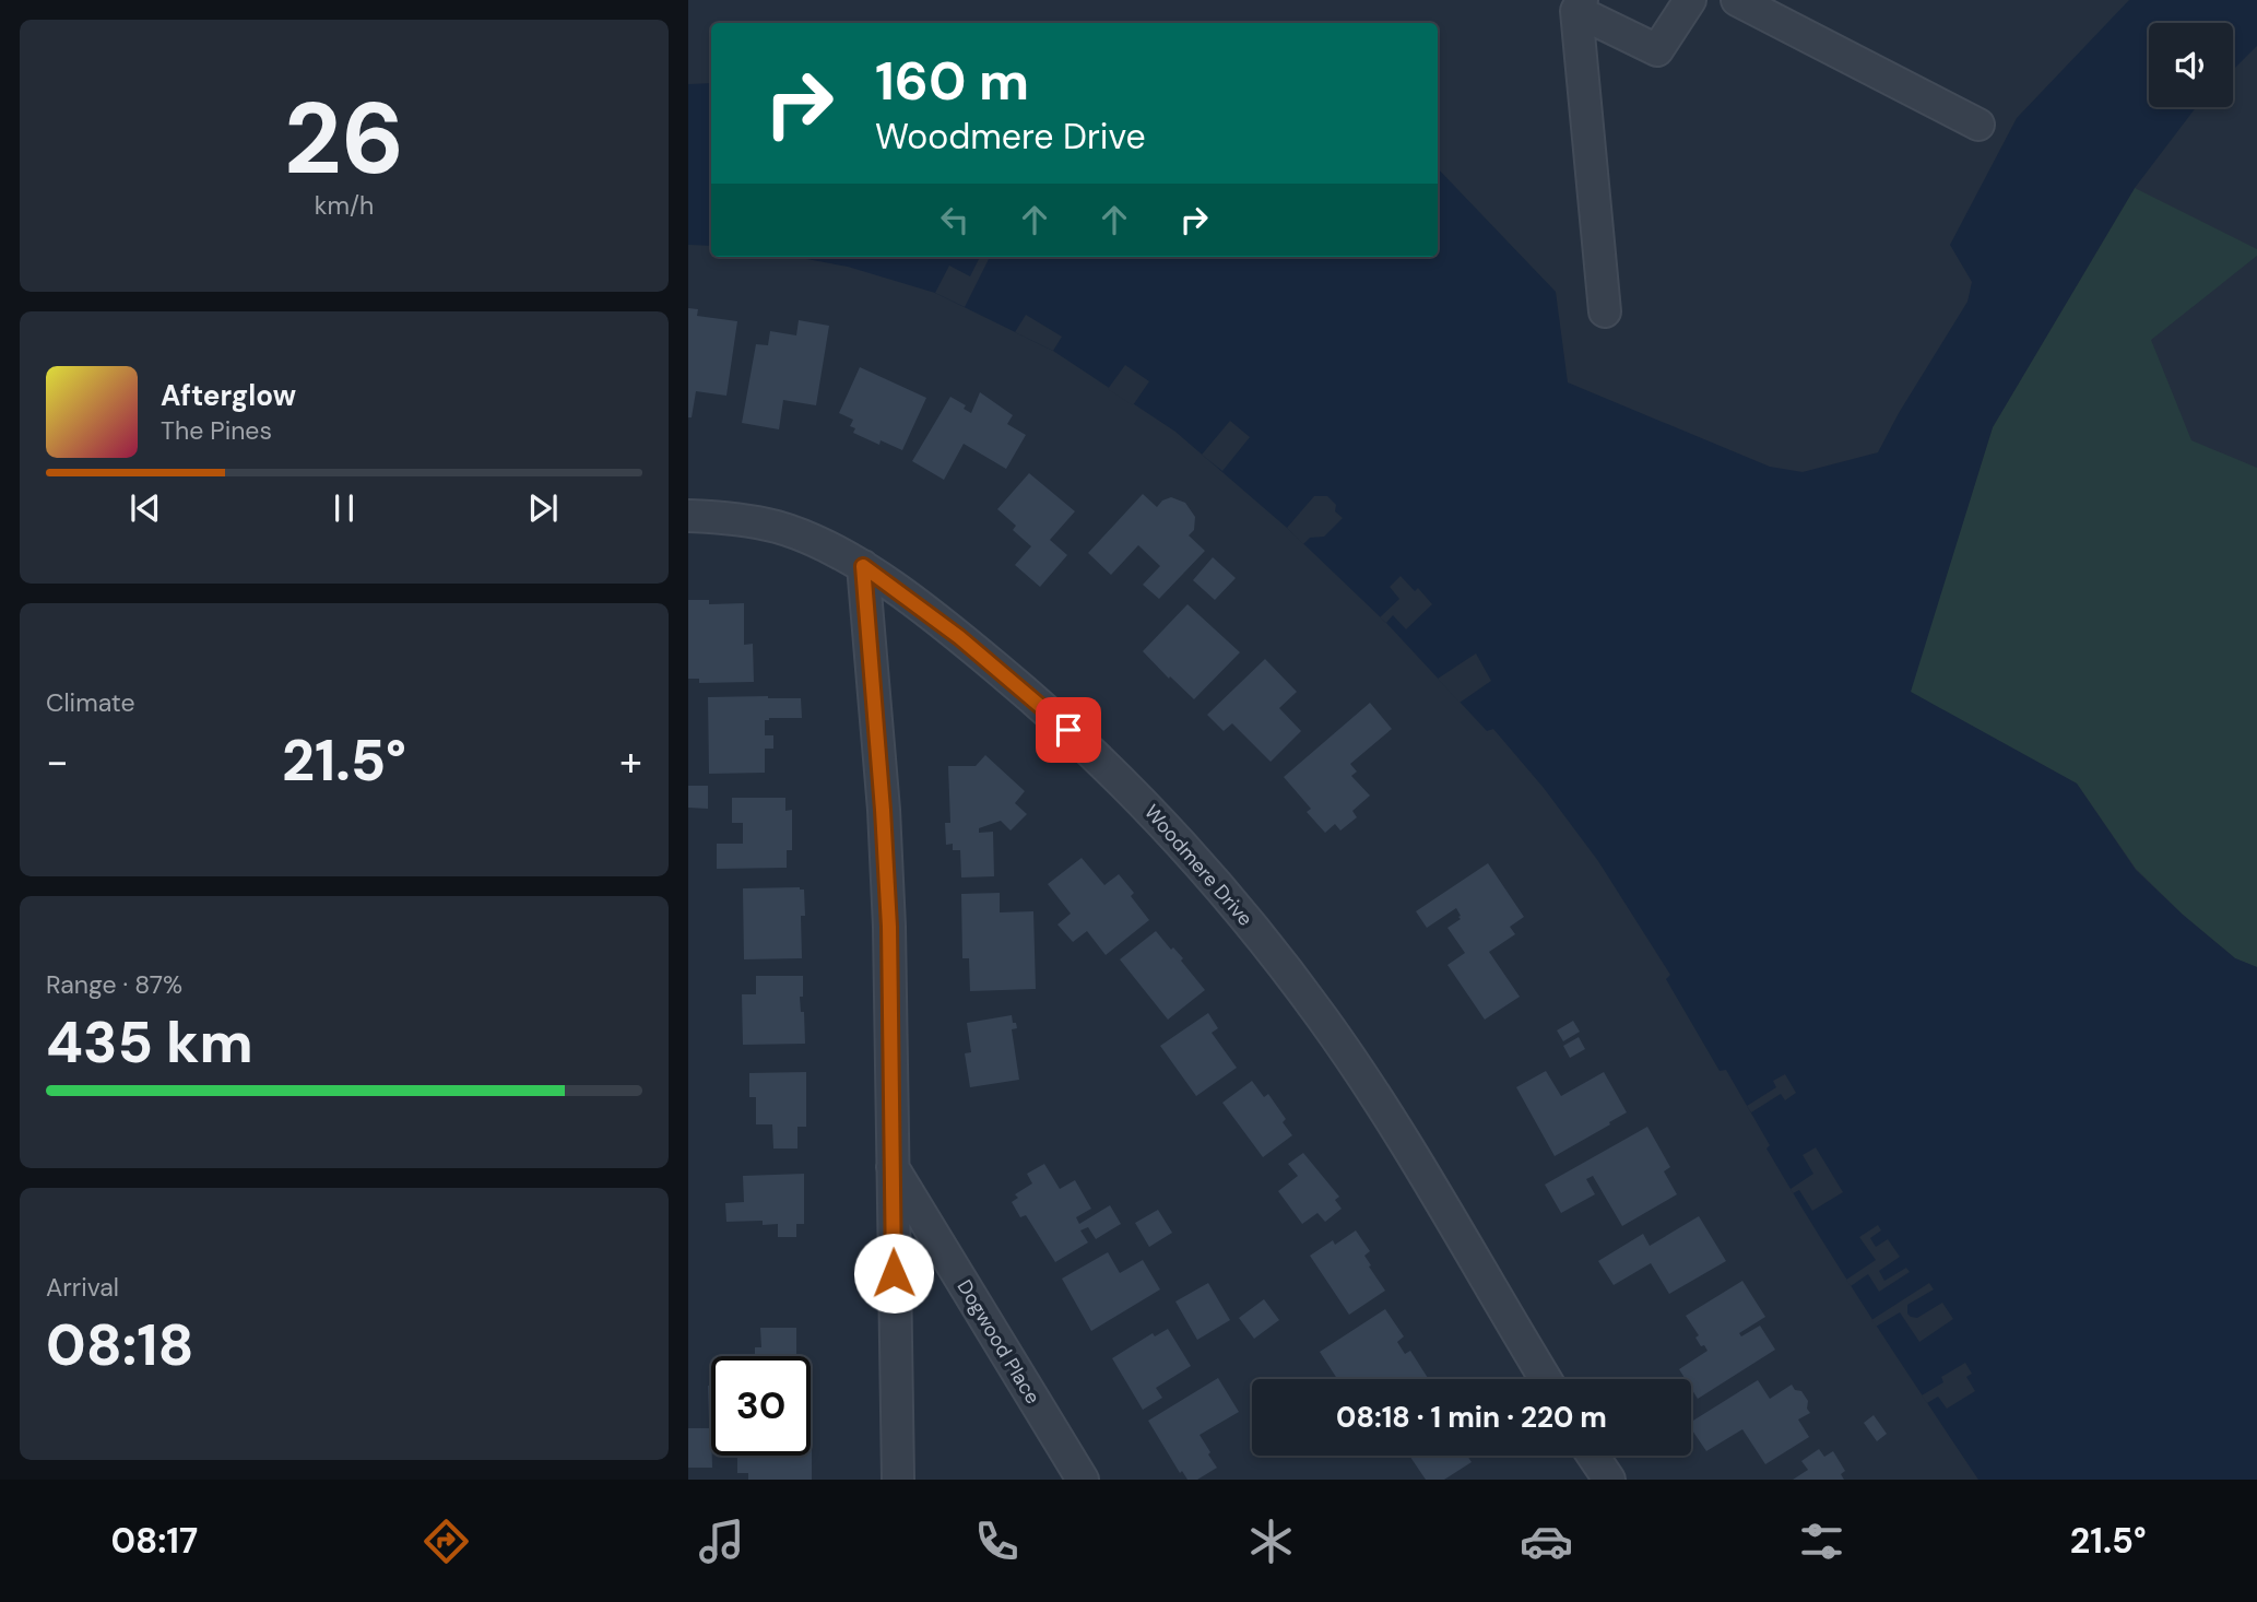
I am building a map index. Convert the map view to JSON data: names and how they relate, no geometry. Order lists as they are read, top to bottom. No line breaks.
{"streets":{"street":["Woodmere Drive","Dogwood Place"]},"page":{"tile":[["26","km/h"],"Climate",["Range · 87%","435 km"],["Arrival","08:18"]],"turn":["160 m","Woodmere Drive"],"song":["Afterglow","The Pines"],"heat":["−","21.5°","+"],"limit":"30","trip":"08:18 · 1 min · 220 m","tabs":["08:17","21.5°"]}}
